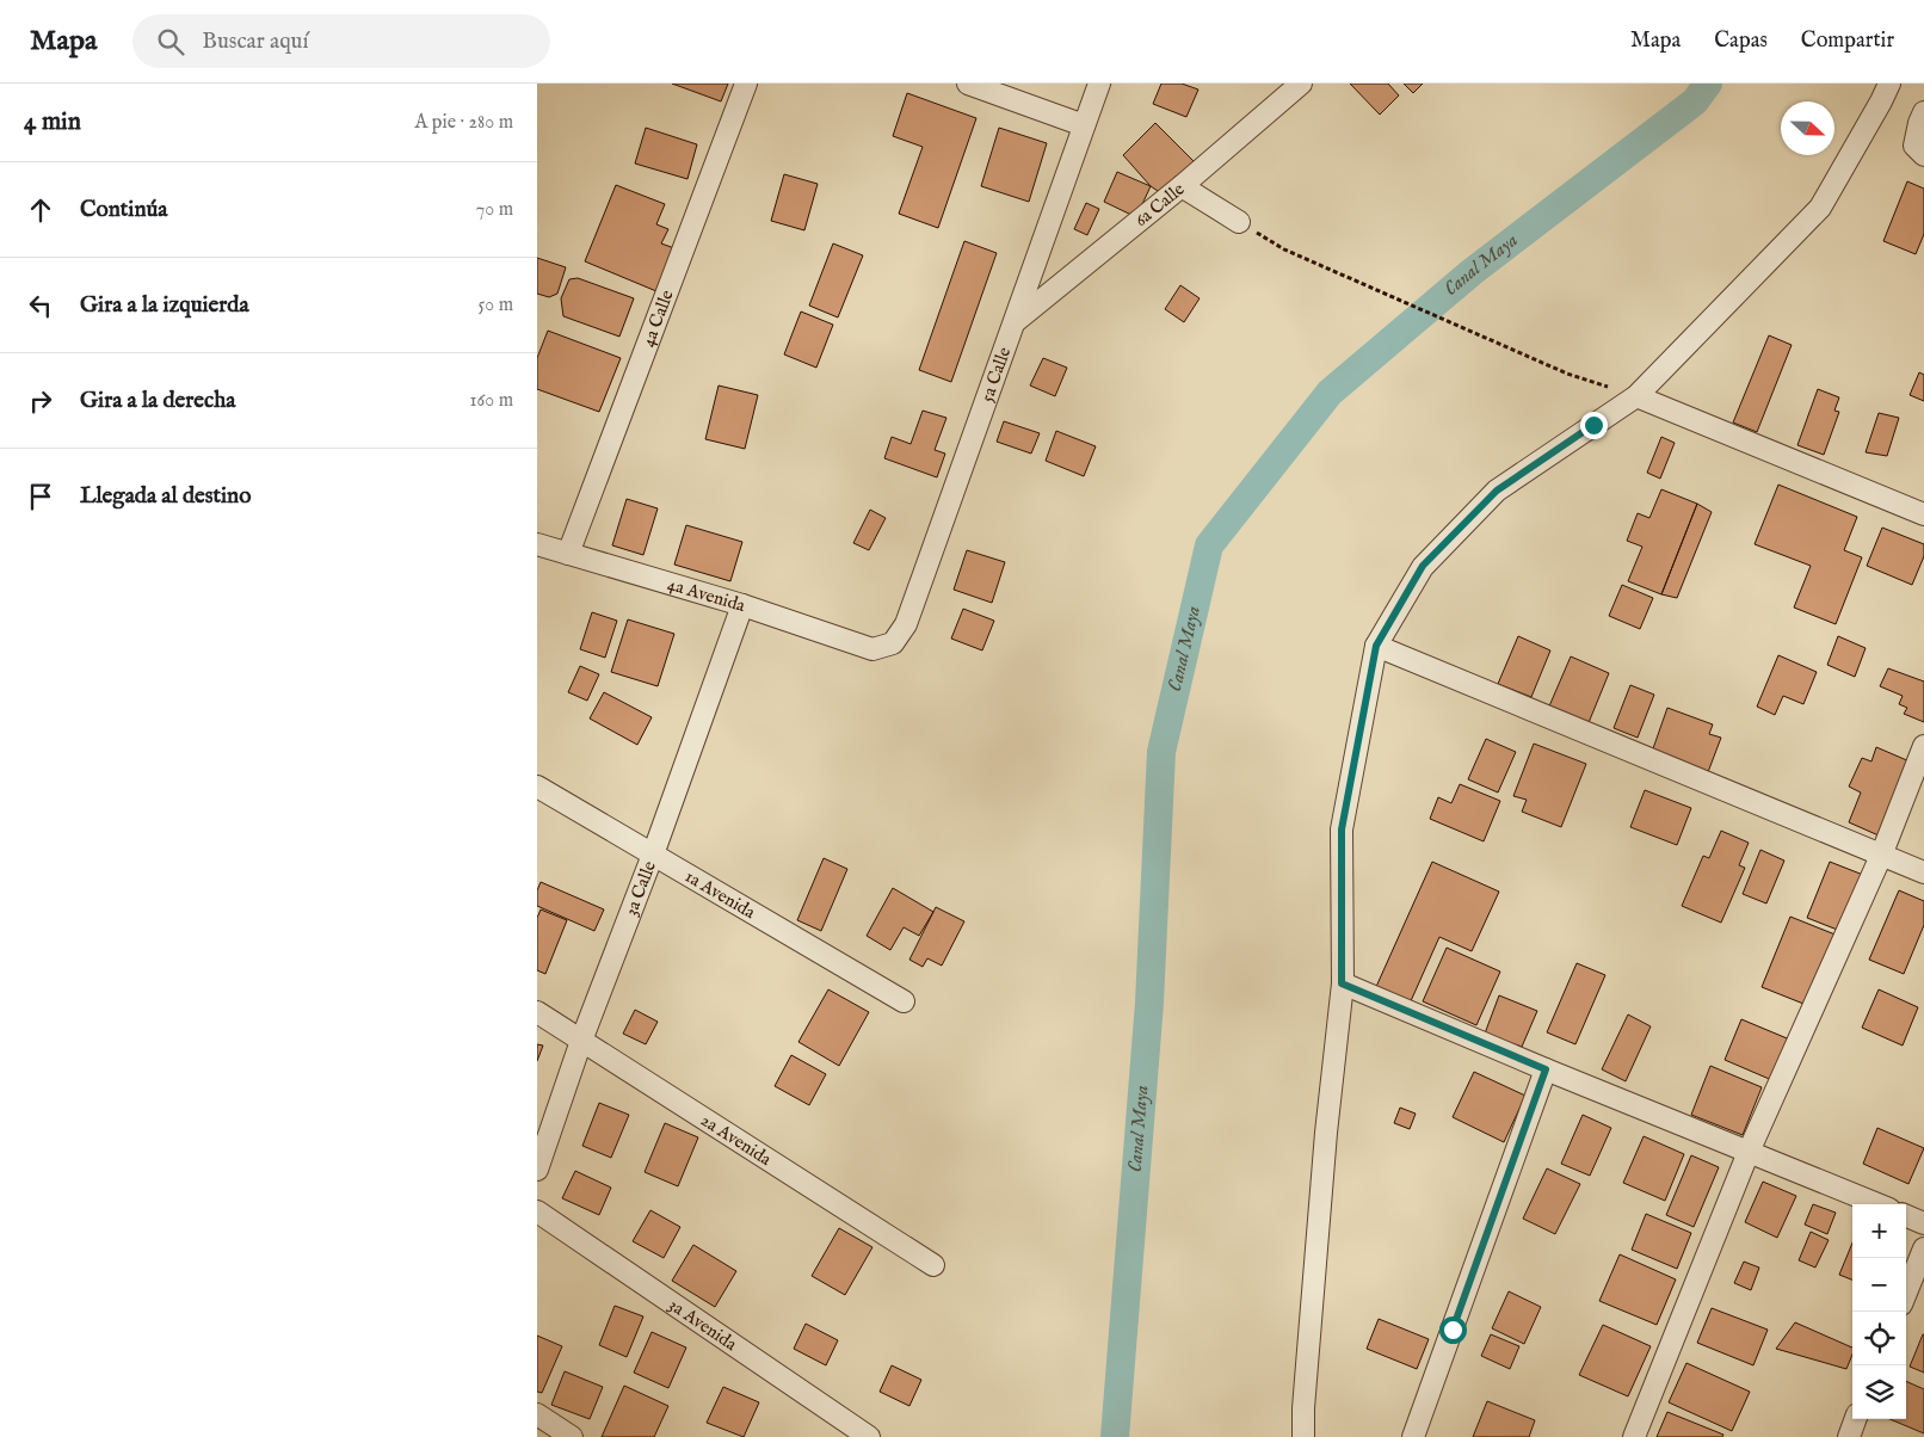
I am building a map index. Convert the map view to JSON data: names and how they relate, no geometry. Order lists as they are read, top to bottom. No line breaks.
{"streets":{"street":["6a Calle","4a Calle","5a Calle","4a Avenida","3a Calle","1a Avenida","2a Avenida","3a Avenida"]},"crossings":[["6a Calle","5a Calle"],["4a Calle","4a Avenida"],["5a Calle","4a Avenida"],["4a Avenida","3a Calle"],["3a Calle","1a Avenida"],["3a Calle","2a Avenida"]],"water":["Canal Maya"],"north":"right","page":{"header":"Mapa","search":"Buscar aquí","nav":["Mapa","Capas","Compartir"],"heading":["4 min","A pie · 280 m"],"list":[["Continúa","70 m"],["Gira a la izquierda","50 m"],["Gira a la derecha","160 m"],"Llegada al destino"],"map_buttons":["+","−"]}}
